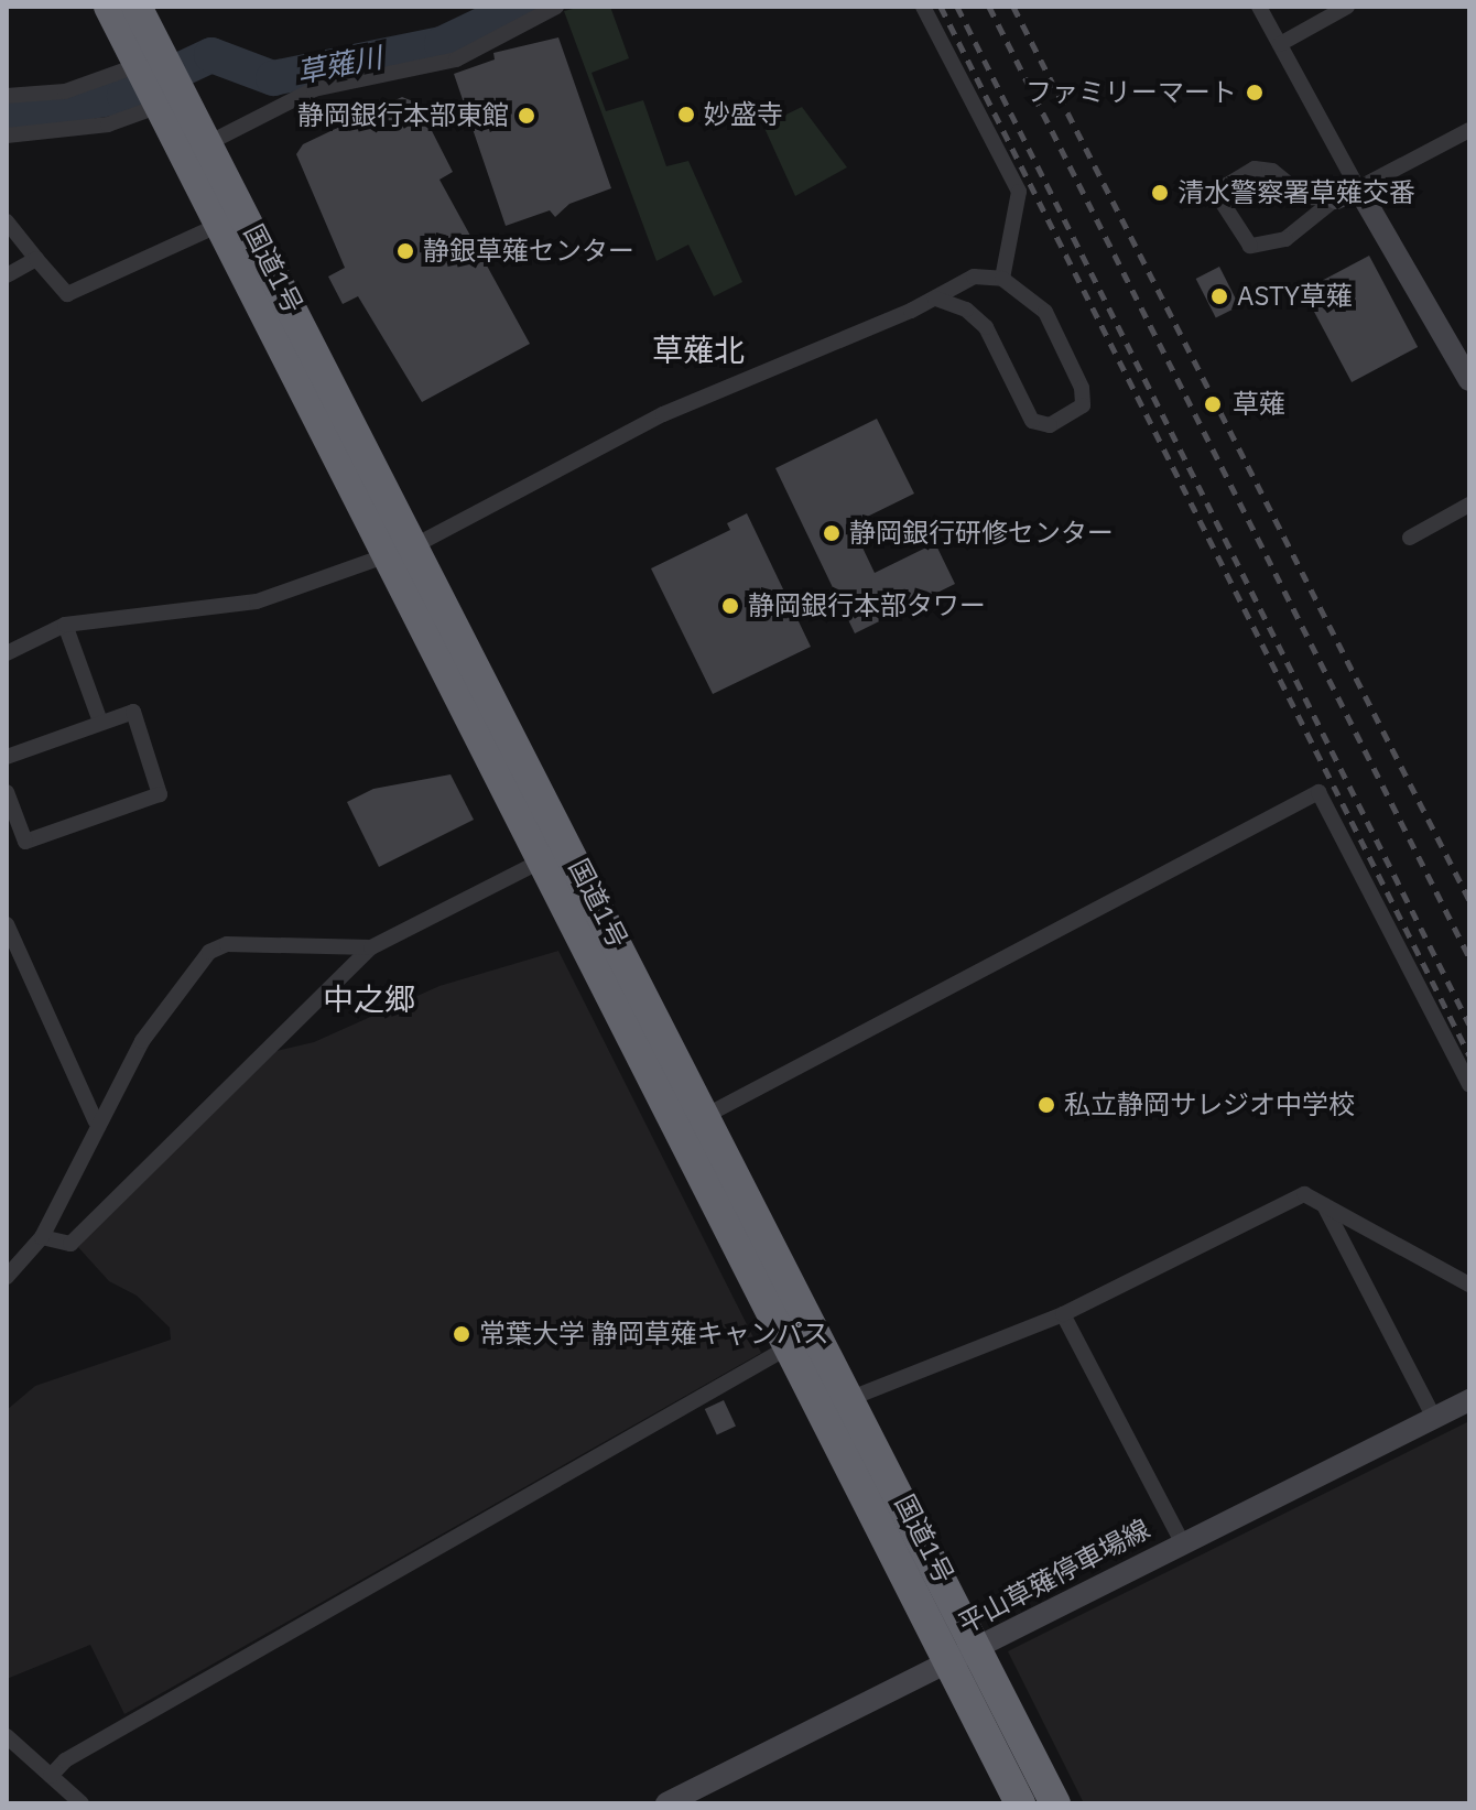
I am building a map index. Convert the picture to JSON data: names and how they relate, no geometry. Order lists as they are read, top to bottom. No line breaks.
{"streets":{"highway":["国道1号"],"main road":["平山草薙停車場線"]},"crossings":[["国道1号","平山草薙停車場線"]],"districts":["草薙北","中之郷"],"water":["草薙川"],"places":["ファミリーマート","妙盛寺","静岡銀行本部東館","清水警察署草薙交番","静銀草薙センター","ASTY草薙","草薙","静岡銀行研修センター","静岡銀行本部タワー","私立静岡サレジオ中学校","常葉大学 静岡草薙キャンパス"]}
